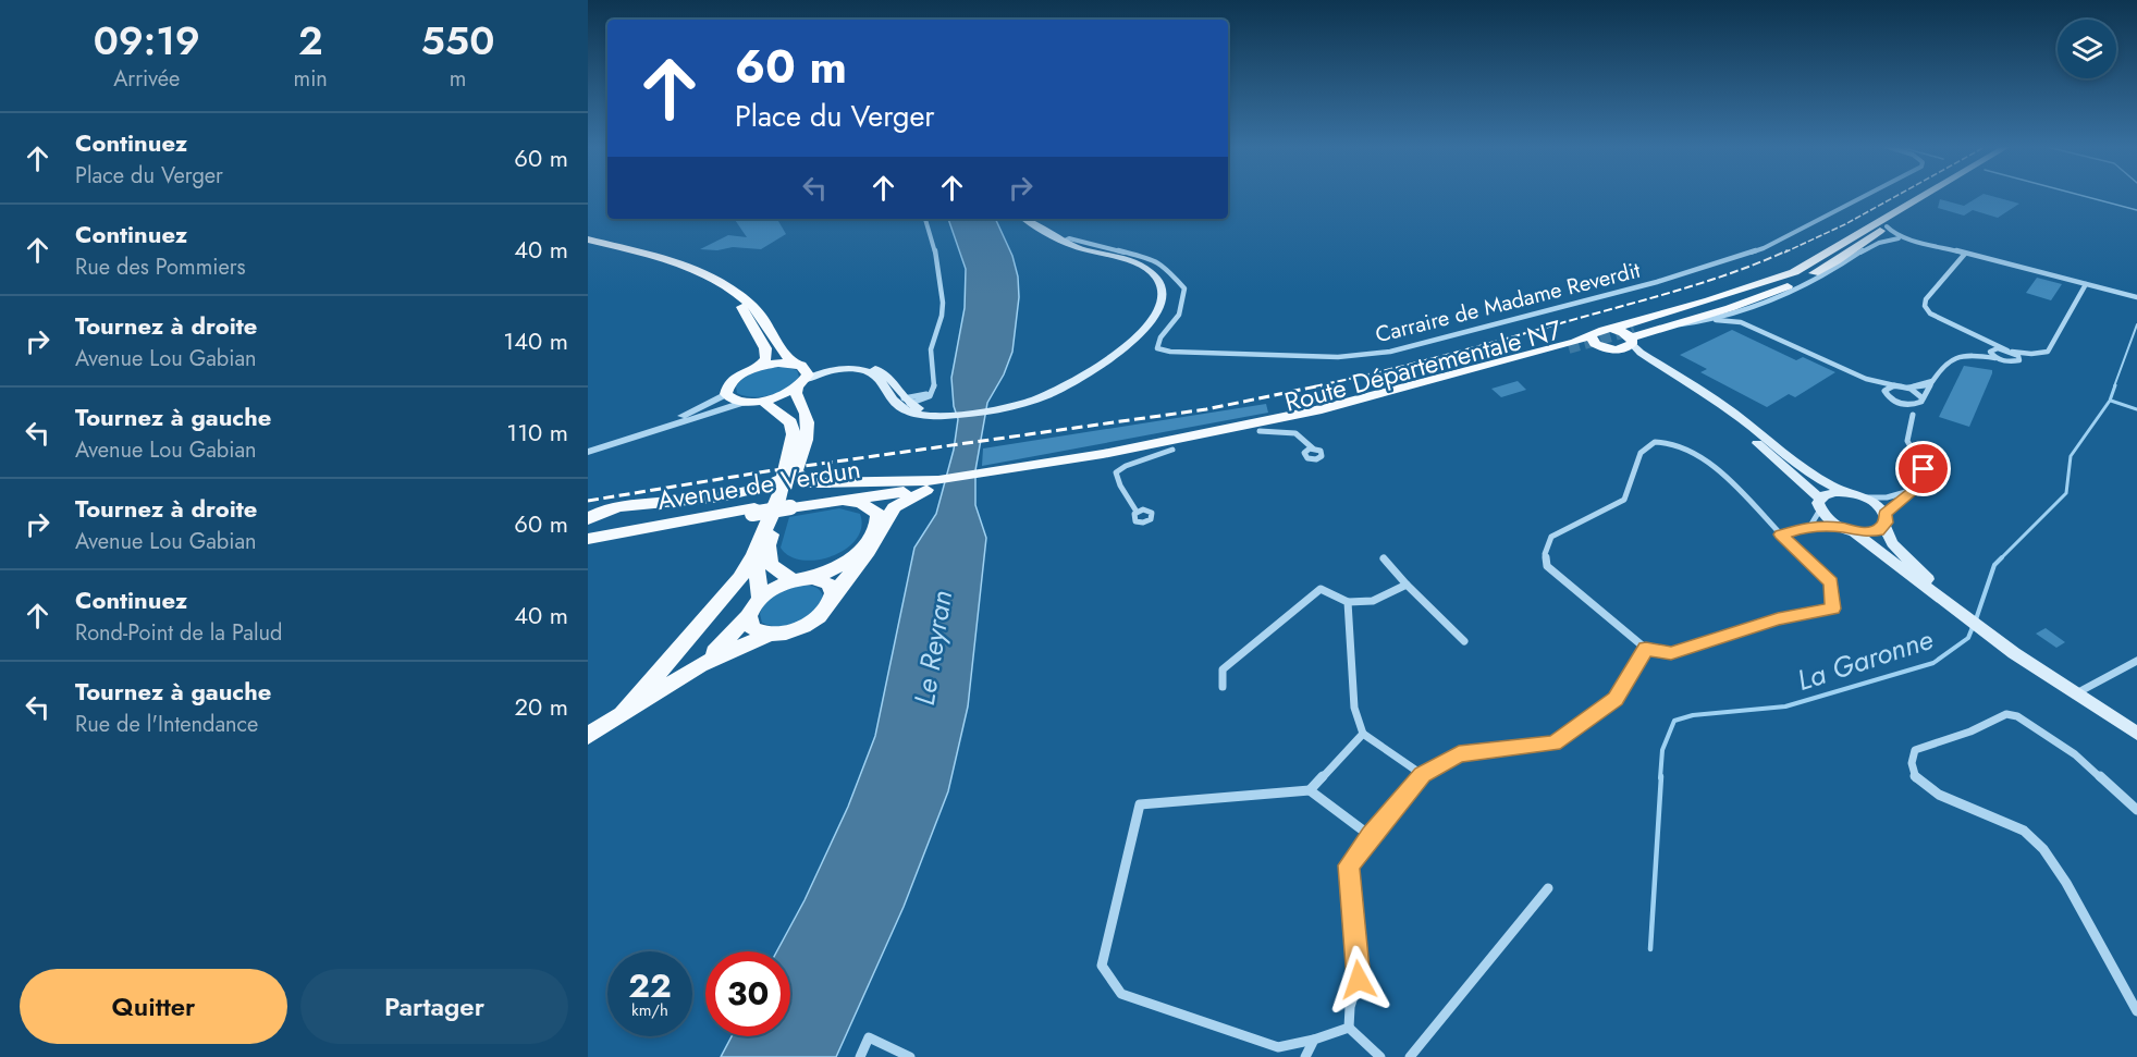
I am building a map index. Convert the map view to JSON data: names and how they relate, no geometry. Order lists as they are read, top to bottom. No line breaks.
{"streets":{"main road":["Route Départementale N7","Avenue de Verdun"],"street":["Carraire de Madame Reverdit"]},"water":["Le Reyran","La Garonne"],"page":{"eta":["09:19","Arrivée","2","min","550","m"],"turn":["60 m","Place du Verger"],"list":[{"name":"Continuez","note":"Place du Verger","value":"60 m"},{"name":"Continuez","note":"Rue des Pommiers","value":"40 m"},{"name":"Tournez à droite","note":"Avenue Lou Gabian","value":"140 m"},{"name":"Tournez à gauche","note":"Avenue Lou Gabian","value":"110 m"},{"name":"Tournez à droite","note":"Avenue Lou Gabian","value":"60 m"},{"name":"Continuez","note":"Rond-Point de la Palud","value":"40 m"},{"name":"Tournez à gauche","note":"Rue de l'Intendance","value":"20 m"}],"speed":"22 km/h","limit":"30","buttons":["Quitter","Partager"]}}
